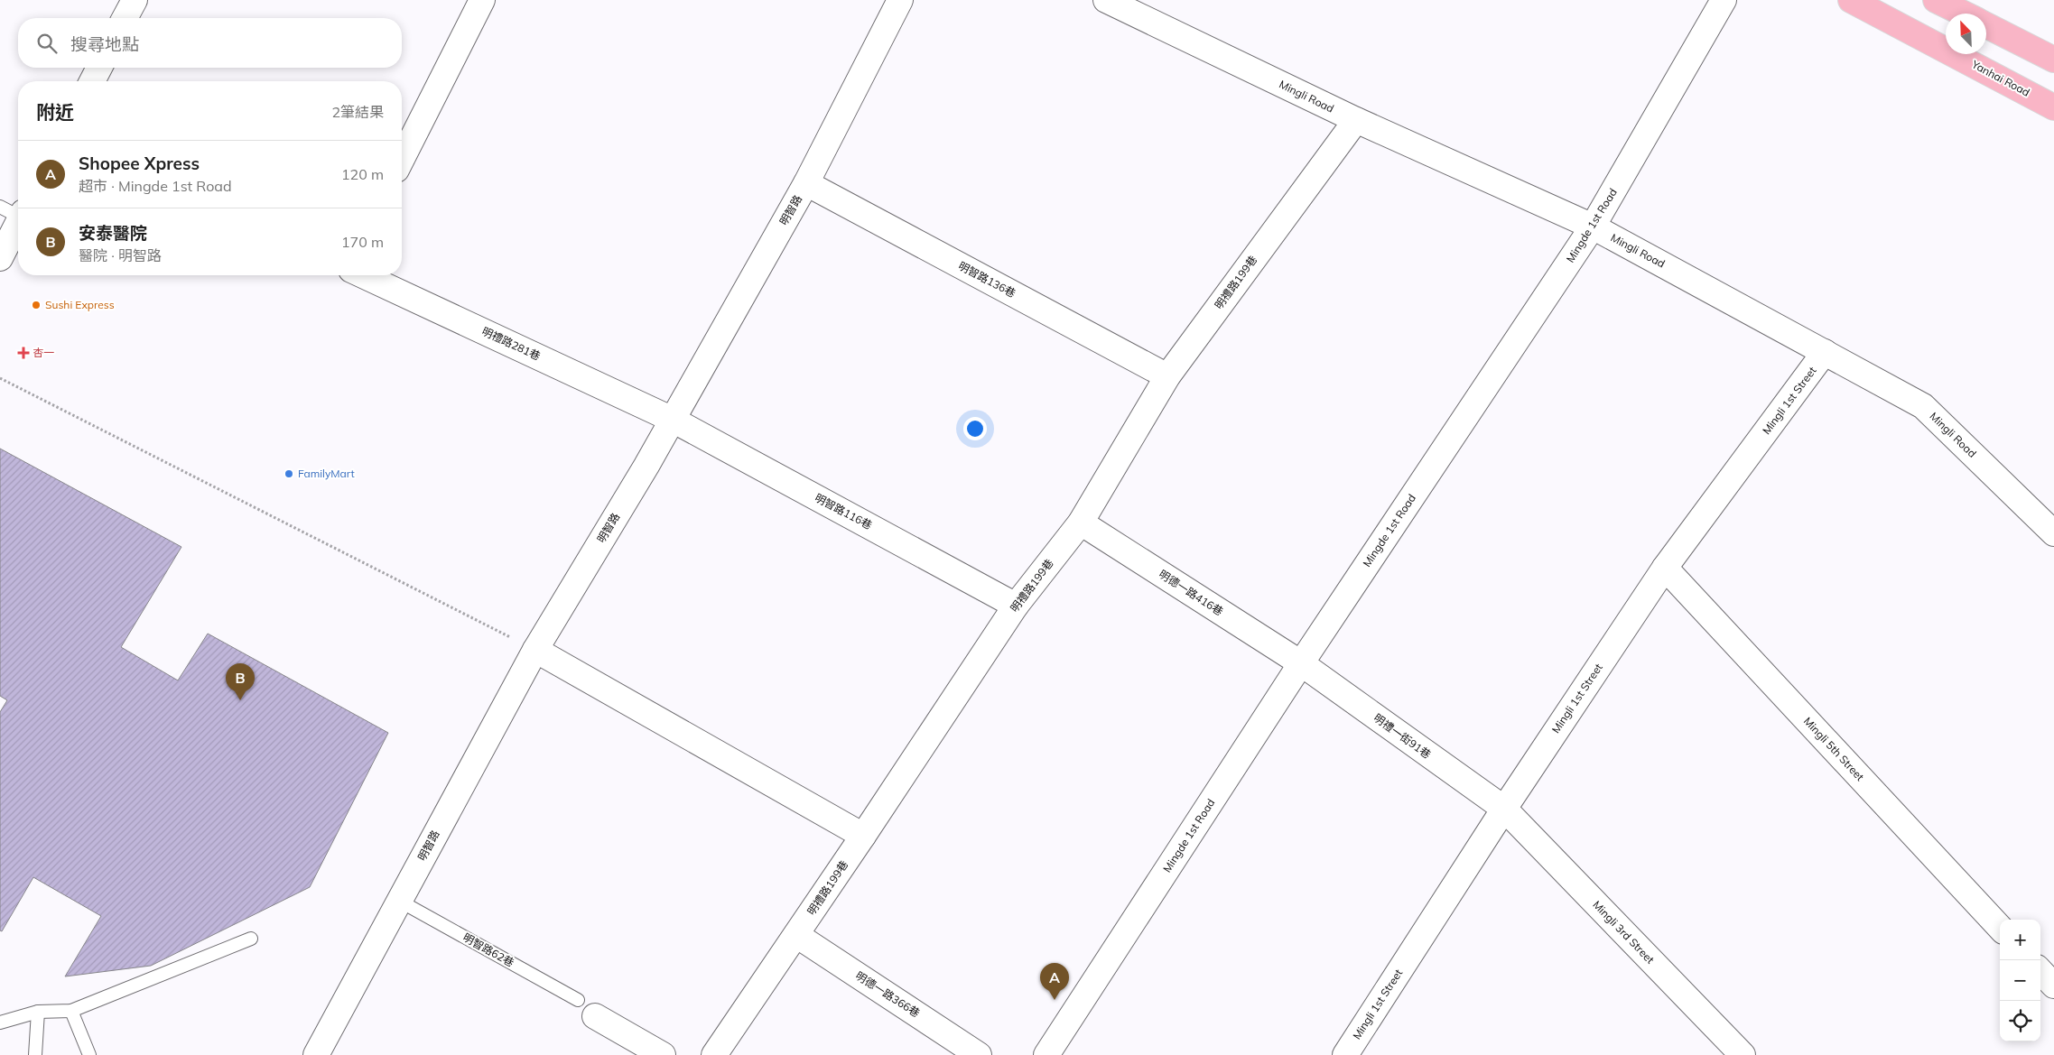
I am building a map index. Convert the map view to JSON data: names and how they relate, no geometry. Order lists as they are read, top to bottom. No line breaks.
{"streets":{"main road":["Yanhai Road"],"street":["Mingli Road","明智路","Mingde 1st Road","明智路136巷","明禮路199巷","明禮路281巷","Mingli 1st Street","明智路116巷","明德一路416巷","明禮一街91巷","Mingli 5th Street","Mingli 3rd Street","明德一路366巷"],"lane":["明智路62巷"]},"crossings":[["Mingli Road","Mingde 1st Road"],["Mingli Road","明禮路199巷"],["Mingli Road","Mingli 1st Street"],["明智路","明智路136巷"],["明智路","明禮路281巷"],["明智路","明智路116巷"],["明智路","明智路62巷"],["Mingde 1st Road","明德一路416巷"],["Mingde 1st Road","明禮一街91巷"],["明智路136巷","明禮路199巷"],["明禮路199巷","明智路116巷"],["明禮路199巷","明德一路416巷"],["明禮路199巷","明德一路366巷"],["明禮路281巷","明智路116巷"],["Mingli 1st Street","明禮一街91巷"],["Mingli 1st Street","Mingli 5th Street"],["Mingli 1st Street","Mingli 3rd Street"],["明德一路416巷","明禮一街91巷"],["明禮一街91巷","Mingli 3rd Street"]],"places":{"other":["Sushi Express","FamilyMart"],"health":["杏一"]},"north":"top left","page":{"search":"搜尋地點","heading":["附近","2筆結果"],"list":[{"mark":"A","name":"Shopee Xpress","note":"超市 · Mingde 1st Road","value":"120 m"},{"mark":"B","name":"安泰醫院","note":"醫院 · 明智路","value":"170 m"}],"pins":["B","A"],"map_buttons":["+","−"]}}
